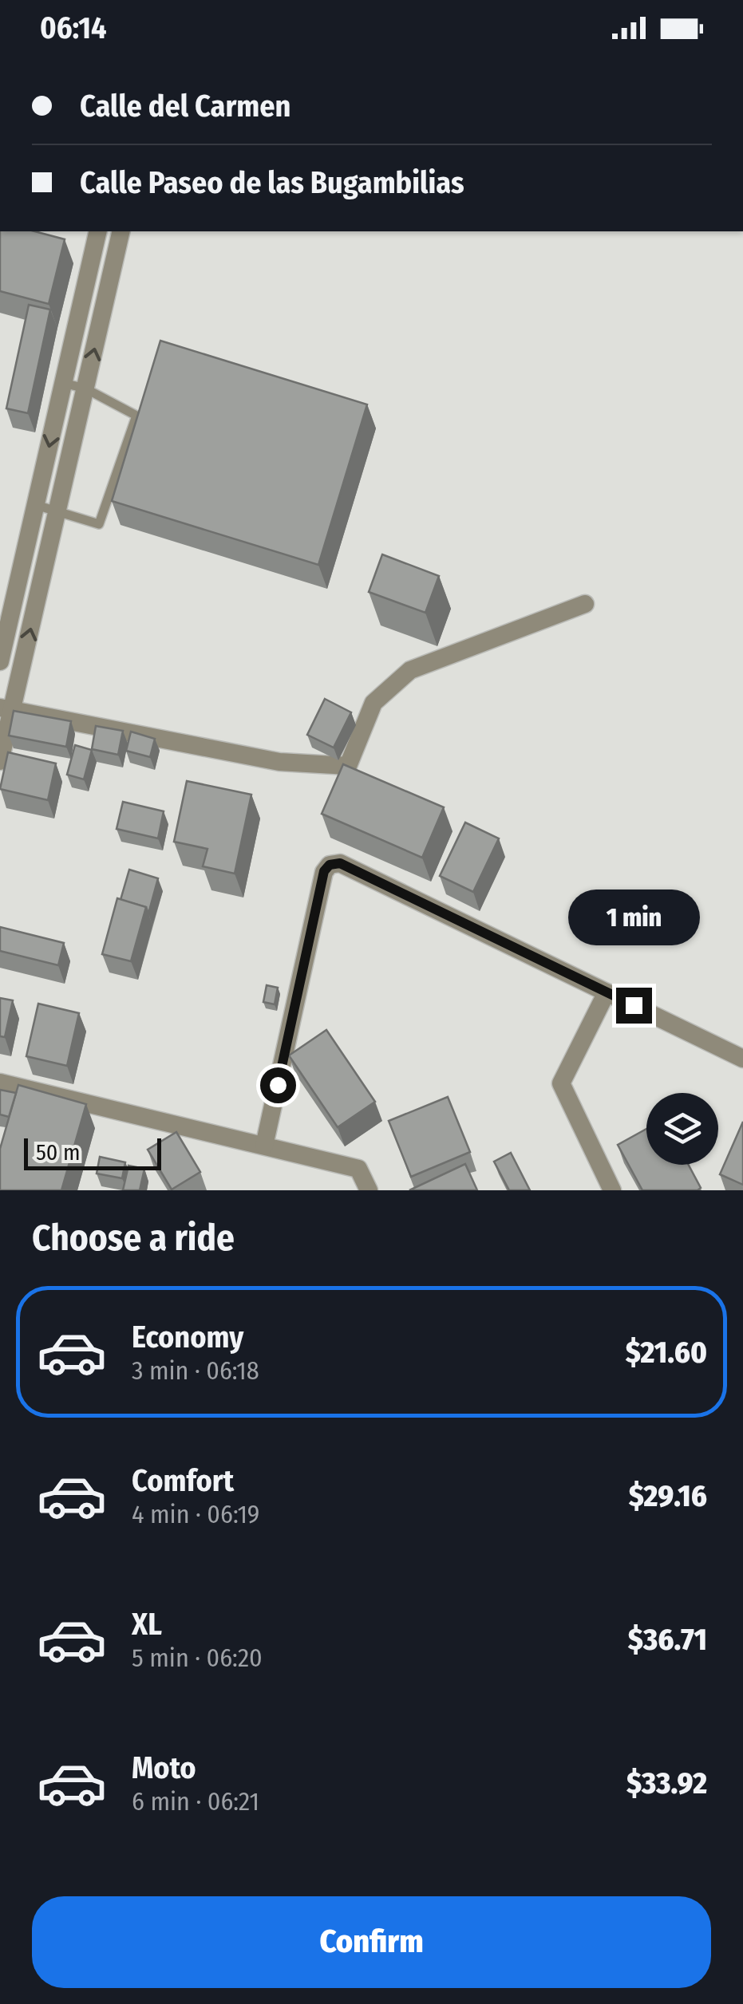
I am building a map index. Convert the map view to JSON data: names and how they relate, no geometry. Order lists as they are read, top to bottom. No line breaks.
{"scale_bar":"50 m","page":{"status":"06:14","banner":["Calle del Carmen","Calle Paseo de las Bugambilias"],"bubble":"1 min","scale":"50 m","heading":"Choose a ride","list":[{"name":"Economy","note":"3 min · 06:18","value":"$21.60"},{"name":"Comfort","note":"4 min · 06:19","value":"$29.16"},{"name":"XL","note":"5 min · 06:20","value":"$36.71"},{"name":"Moto","note":"6 min · 06:21","value":"$33.92"}],"buttons":"Confirm"}}
